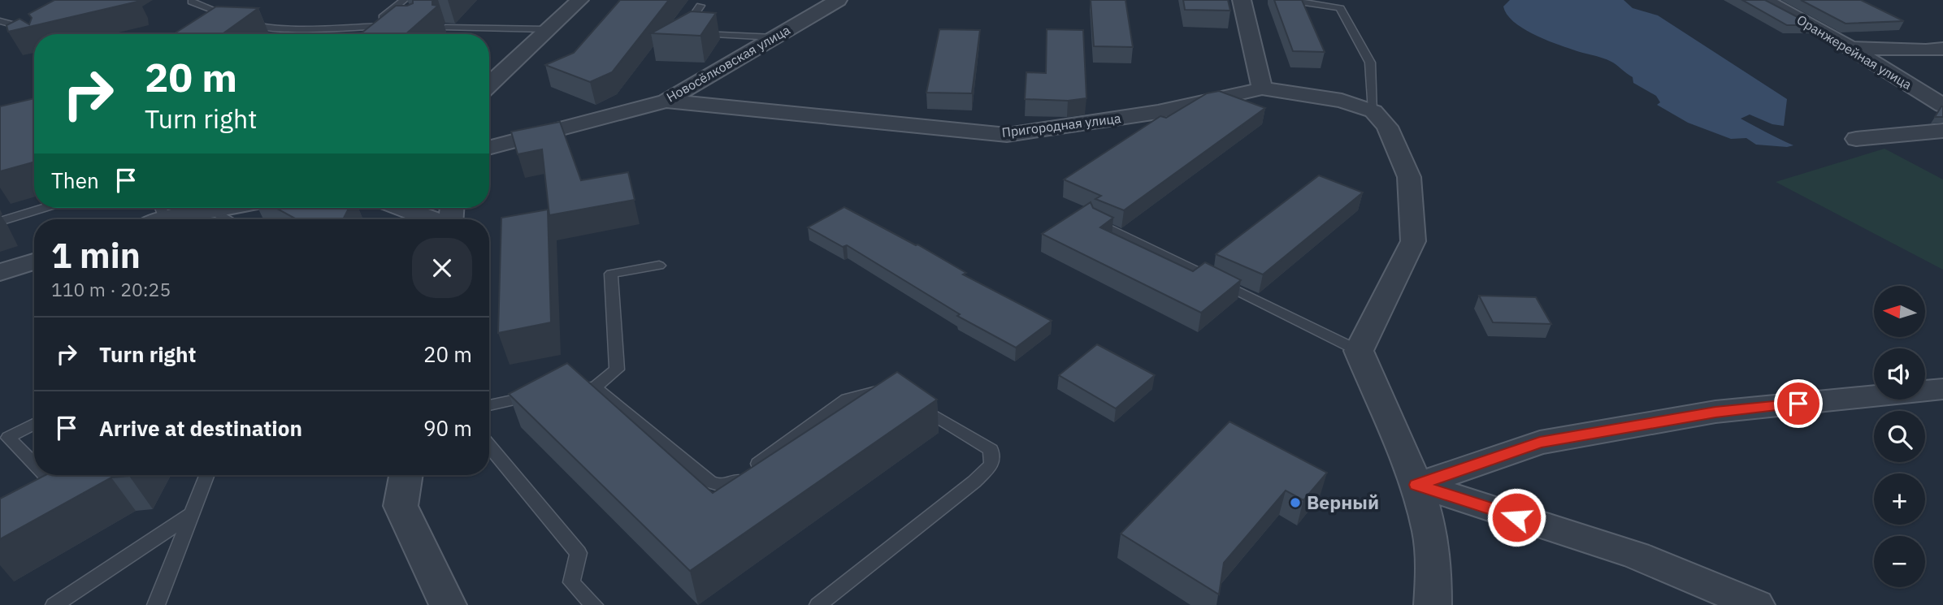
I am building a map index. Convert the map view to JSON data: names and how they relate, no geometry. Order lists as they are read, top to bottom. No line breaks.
{"streets":{"street":["Оранжерейная улица","Новосёлковская улица","Пригородная улица"]},"crossings":[["Новосёлковская улица","Пригородная улица"]],"places":["Верный"],"north":"left","page":{"turn":["20 m","Turn right"],"then":"Then","heading":["1 min","110 m · 20:25"],"map_buttons":["+","−"],"list":[{"name":"Turn right","value":"20 m"},{"name":"Arrive at destination","value":"90 m"}]}}
